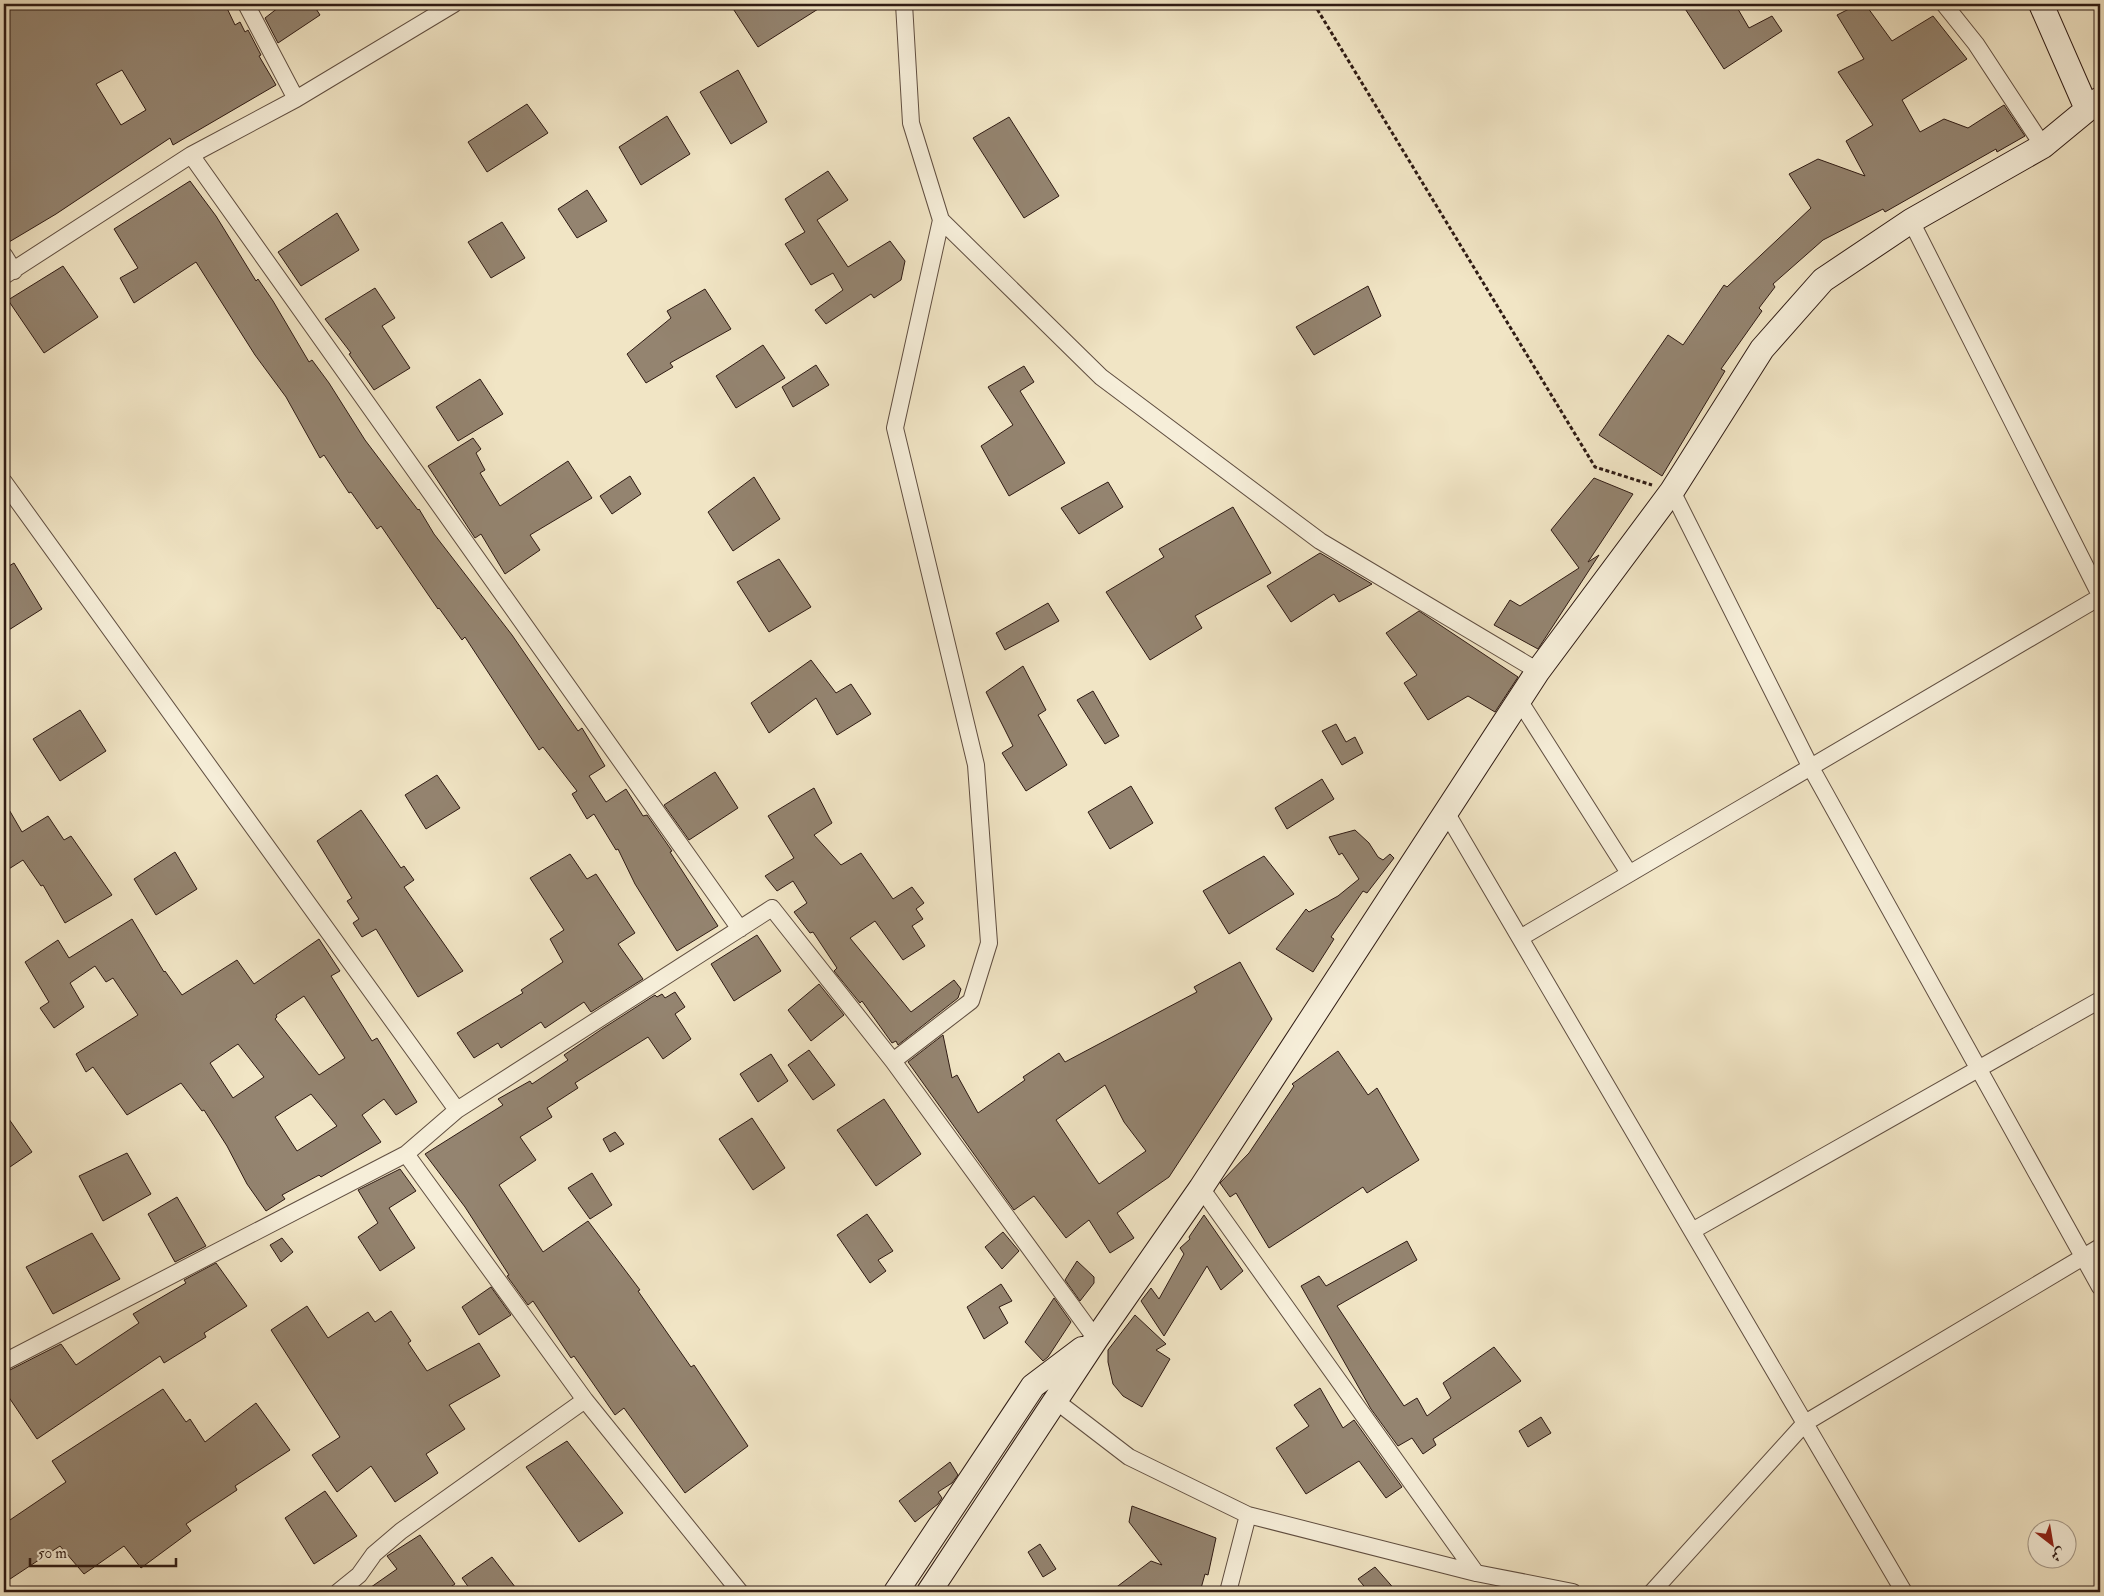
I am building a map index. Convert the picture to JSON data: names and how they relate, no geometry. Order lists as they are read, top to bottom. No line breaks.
{"scale_bar":"50 m","north":"bottom right"}
